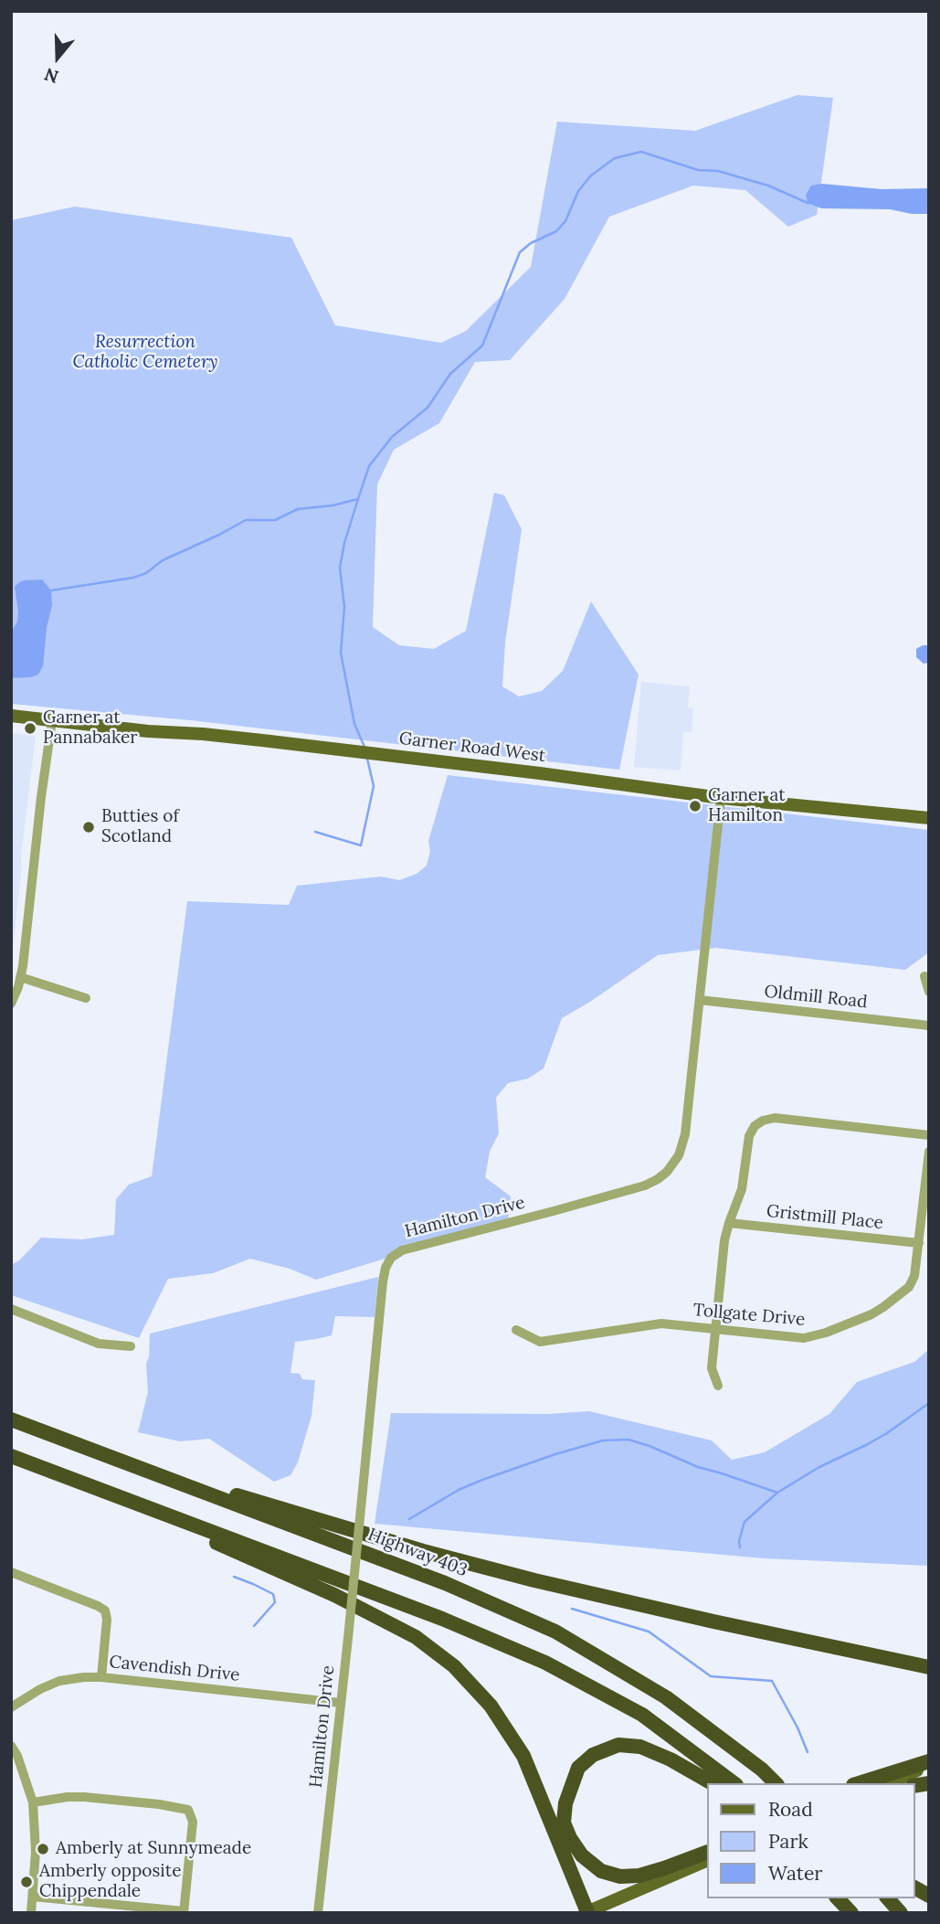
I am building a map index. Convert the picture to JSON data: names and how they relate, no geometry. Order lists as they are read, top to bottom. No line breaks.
{"streets":{"highway":["Highway 403"],"main road":["Garner Road West"],"street":["Oldmill Road","Hamilton Drive","Gristmill Place","Tollgate Drive","Cavendish Drive"]},"crossings":[["Garner Road West","Hamilton Drive"],["Oldmill Road","Hamilton Drive"],["Hamilton Drive","Cavendish Drive"],["Gristmill Place","Tollgate Drive"]],"parks":["Resurrection Catholic Cemetery"],"places":["Garner at Pannabaker","Garner at Hamilton","Butties of Scotland","Amberly at Sunnymeade","Amberly opposite Chippendale"],"legend":["Road","Park","Water"],"north":"bottom"}
